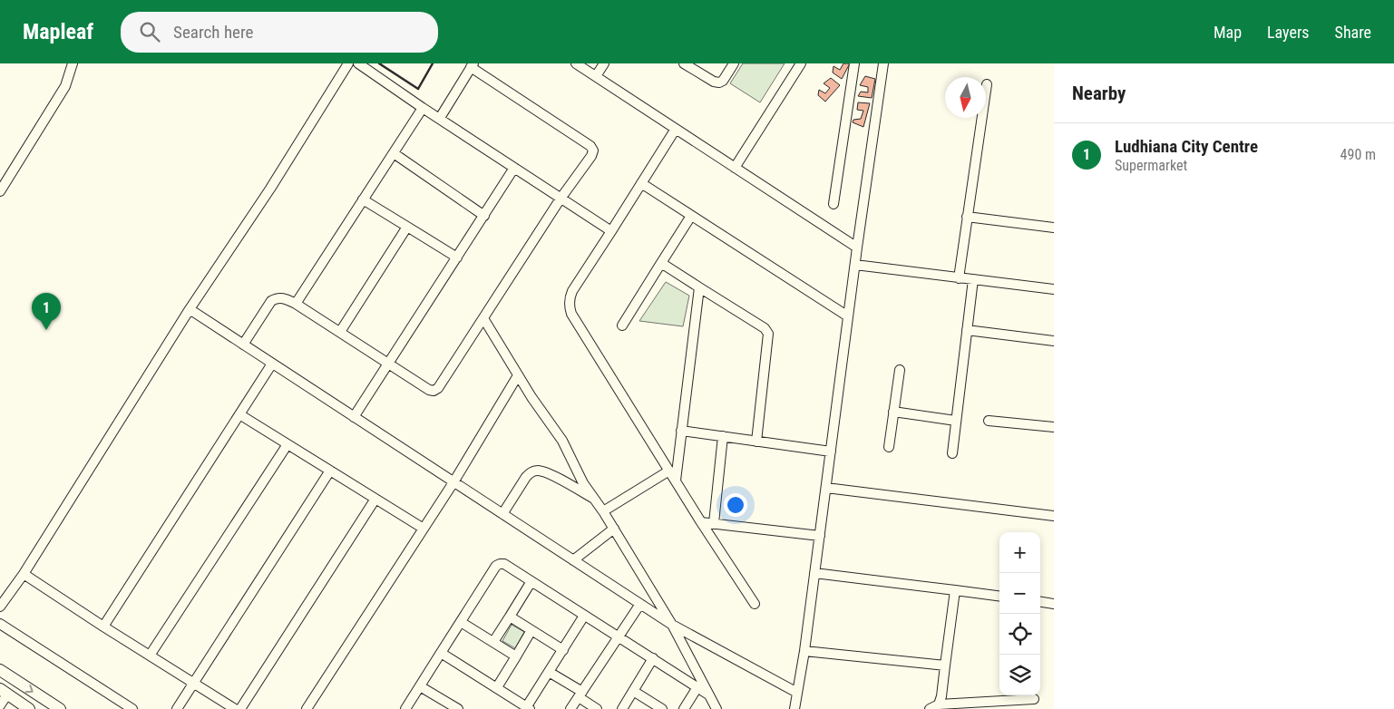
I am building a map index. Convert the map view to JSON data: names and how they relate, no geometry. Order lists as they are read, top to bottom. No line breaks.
{"north":"bottom","page":{"header":"Mapleaf","search":"Search here","nav":["Map","Layers","Share"],"heading":"Nearby","list":[{"mark":"1","name":"Ludhiana City Centre","note":"Supermarket","value":"490 m"}],"pins":"1","map_buttons":["+","−"]}}
